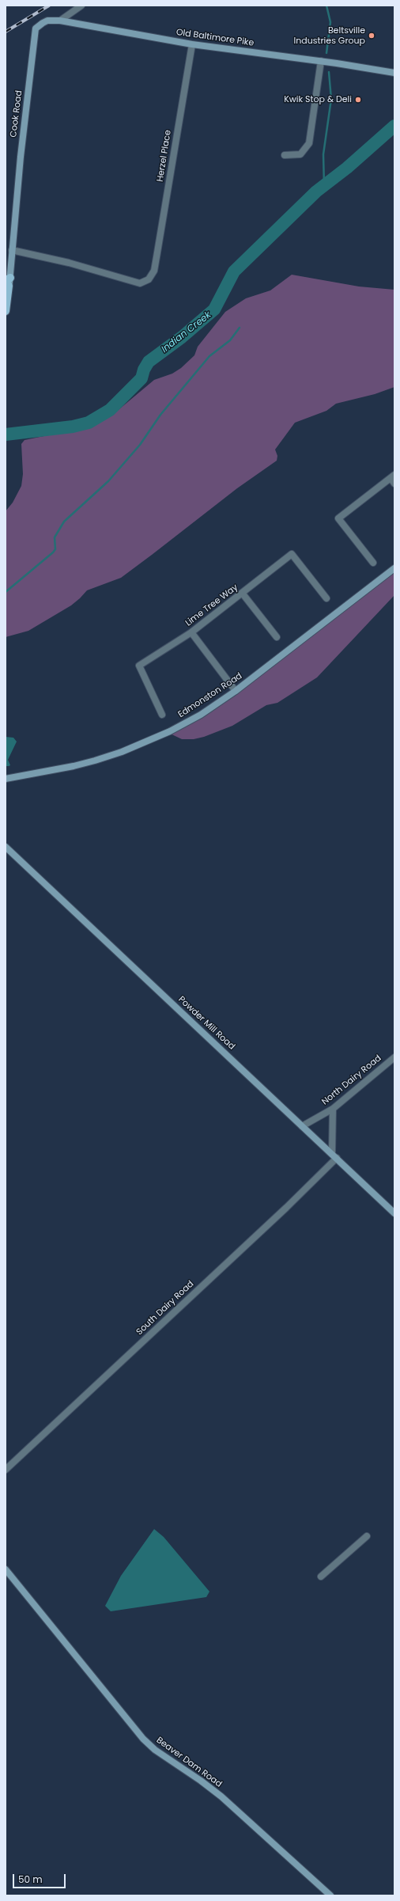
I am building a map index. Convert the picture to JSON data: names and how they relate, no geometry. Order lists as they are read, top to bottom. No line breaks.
{"streets":{"street":["Old Baltimore Pike","Cook Road","Herzel Place","Lime Tree Way","Edmonston Road","Powder Mill Road","North Dairy Road","South Dairy Road","Beaver Dam Road"]},"crossings":[["Old Baltimore Pike","Cook Road"],["Old Baltimore Pike","Herzel Place"],["Cook Road","Herzel Place"],["Powder Mill Road","North Dairy Road"],["Powder Mill Road","South Dairy Road"]],"water":["Indian Creek"],"places":["Beltsville Industries Group","Kwik Stop & Deli"],"scale_bar":"50 m"}
